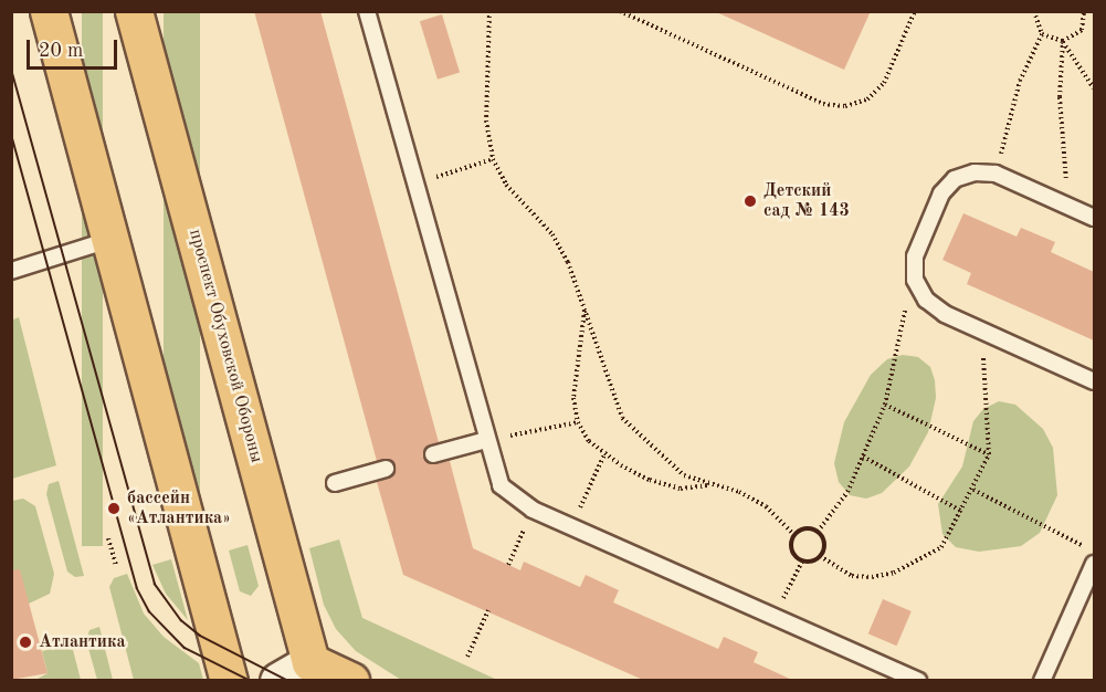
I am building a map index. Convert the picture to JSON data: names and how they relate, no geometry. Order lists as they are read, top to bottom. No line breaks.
{"streets":{"main road":["проспект Обуховской Обороны"]},"places":["Детский сад № 143","бассейн «Атлантика»","Атлантика"],"scale_bar":"20 m"}
